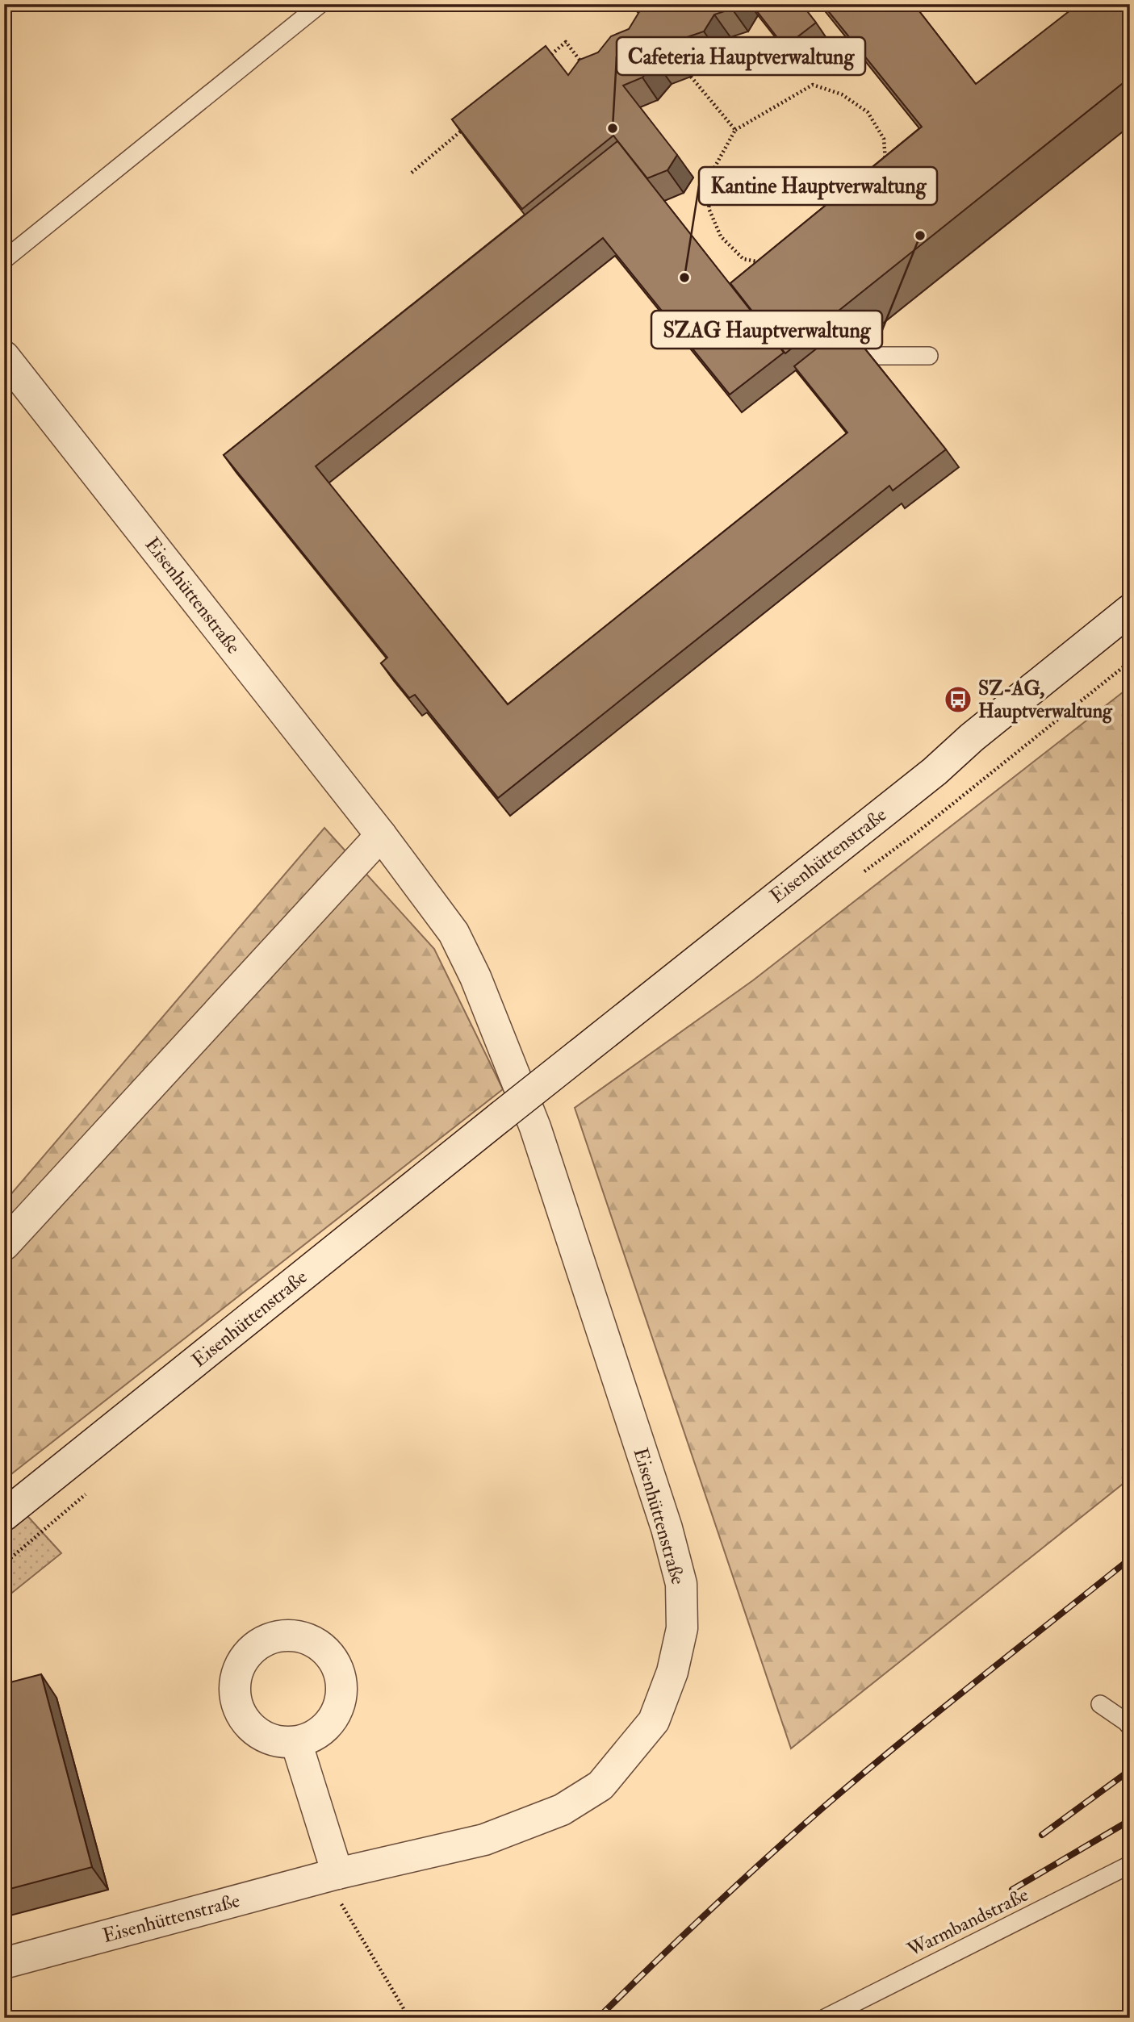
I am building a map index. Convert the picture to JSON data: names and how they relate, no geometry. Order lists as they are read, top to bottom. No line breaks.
{"streets":{"street":["Eisenhüttenstraße"],"lane":["Warmbandstraße"]},"places":{"other":["Cafeteria Hauptverwaltung","SZAG Hauptverwaltung","Kantine Hauptverwaltung"],"bus stop":["SZ-AG, Hauptverwaltung"]}}
